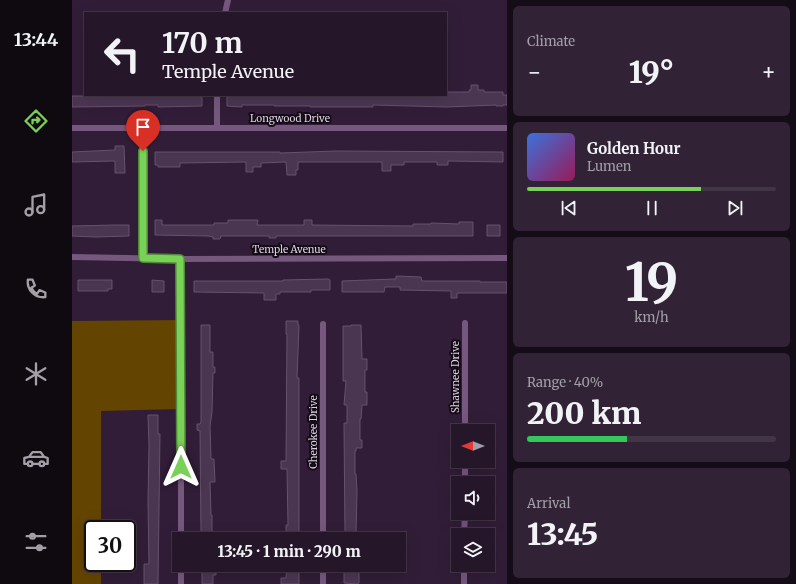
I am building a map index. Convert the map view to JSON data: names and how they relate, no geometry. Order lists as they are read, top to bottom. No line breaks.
{"streets":{"street":["Longwood Drive","Temple Avenue","Shawnee Drive","Cherokee Drive"]},"north":"left","page":{"tabs":"13:44","tile":["Climate",["19","km/h"],["Range · 40%","200 km"],["Arrival","13:45"]],"turn":["170 m","Temple Avenue"],"heat":["−","19°","+"],"song":["Golden Hour","Lumen"],"limit":"30","trip":"13:45 · 1 min · 290 m"}}
